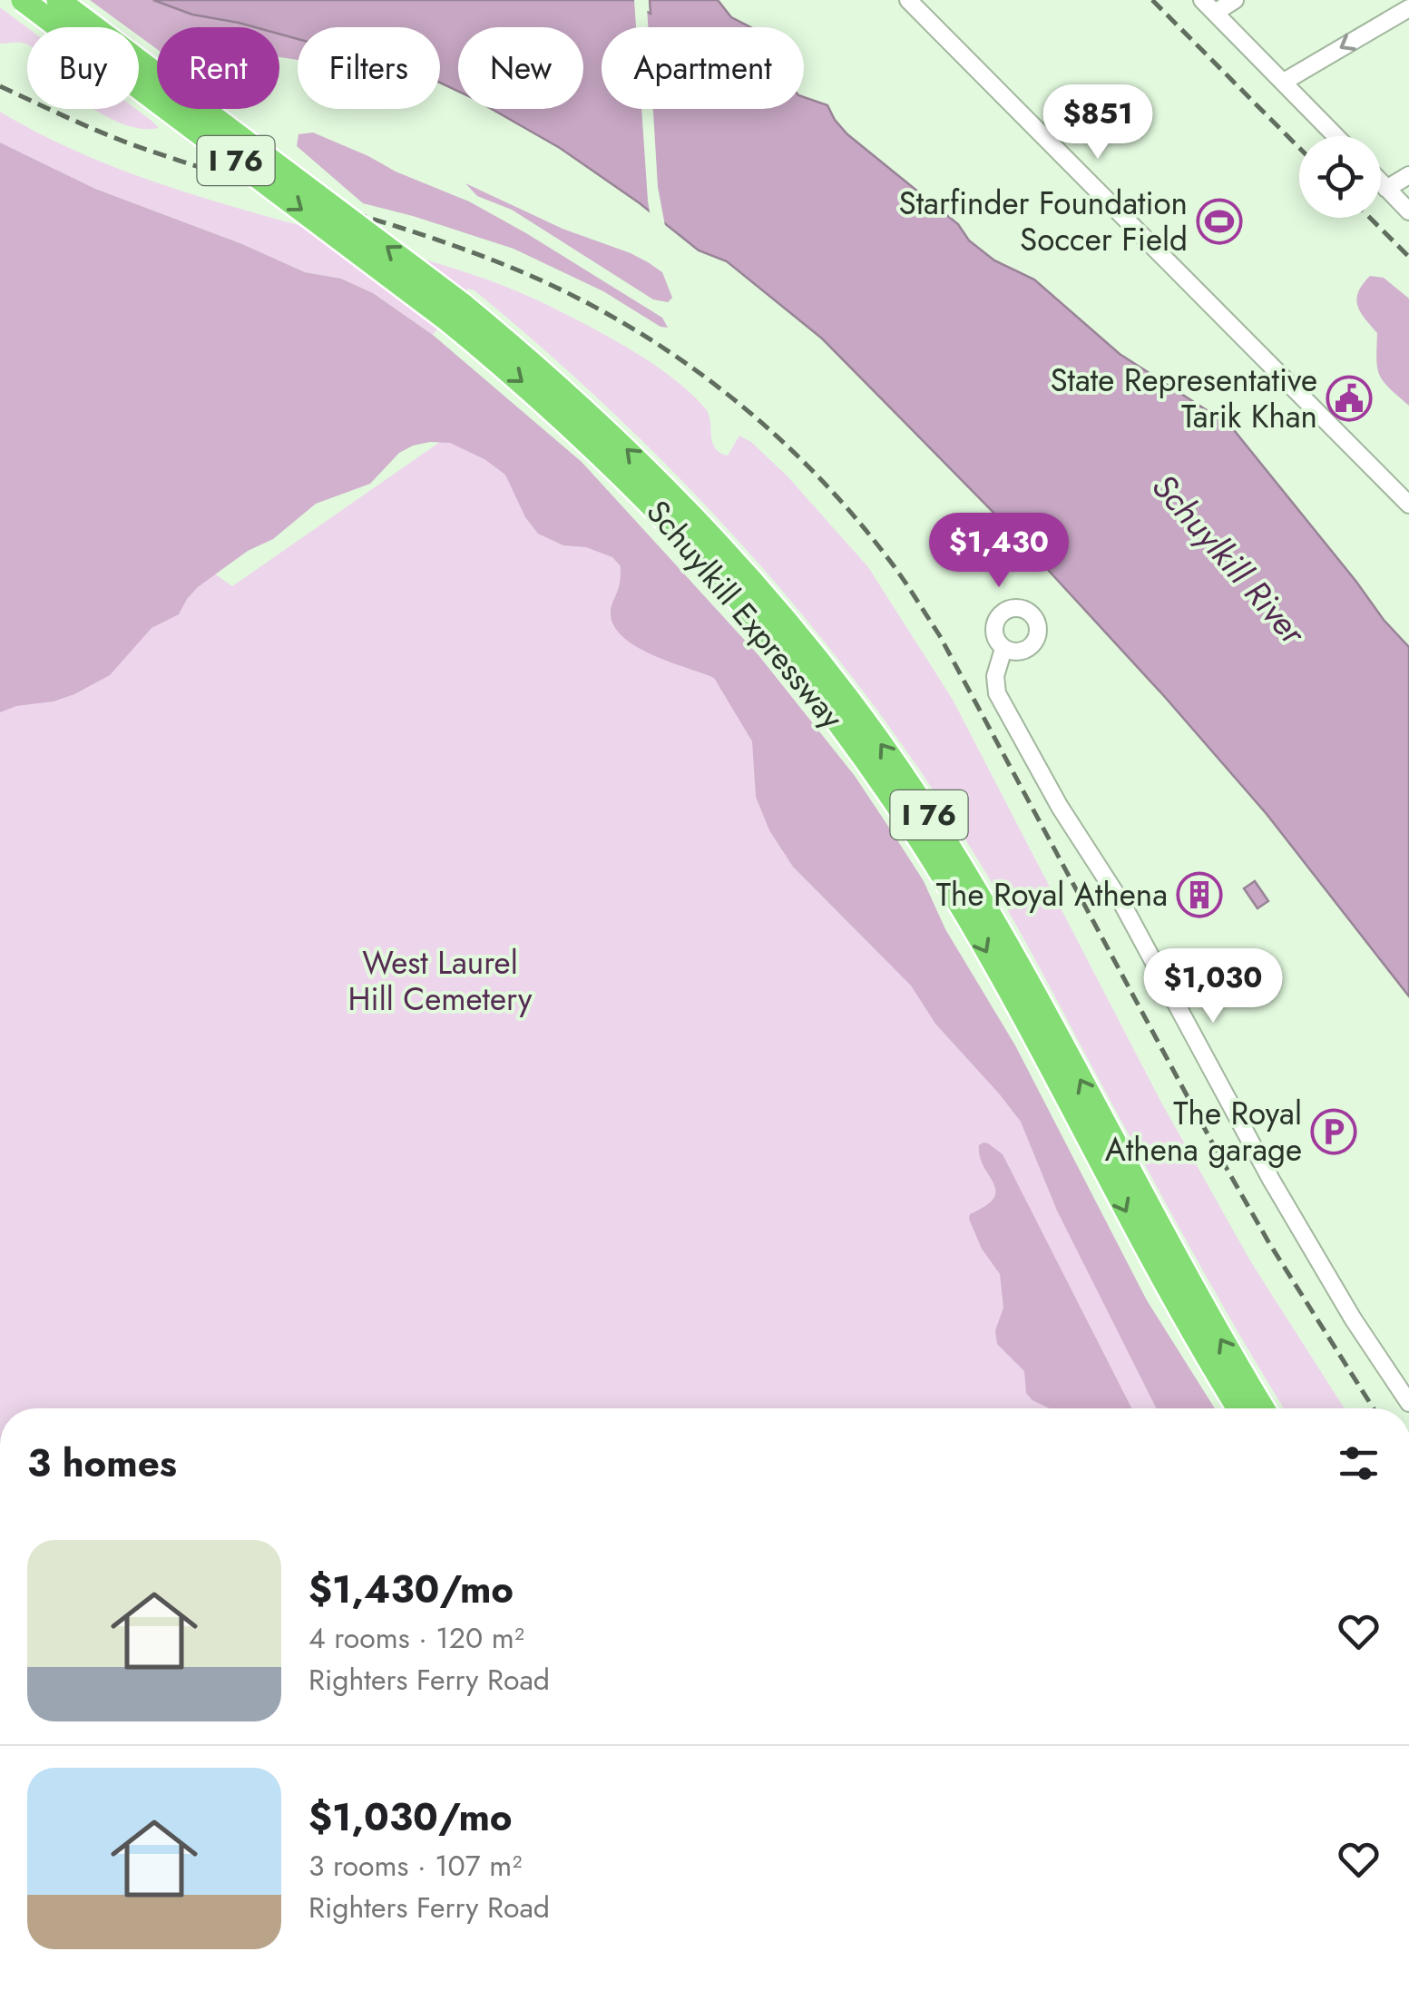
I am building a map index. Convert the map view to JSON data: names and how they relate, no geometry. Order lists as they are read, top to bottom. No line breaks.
{"streets":{"highway":["I 76","Schuylkill Expressway"]},"water":["Schuylkill River"],"parks":["West Laurel Hill Cemetery"],"places":{"sports":["Starfinder Foundation Soccer Field"],"public building":["State Representative Tarik Khan"],"building":["The Royal Athena"],"parking":["The Royal Athena garage"]},"page":{"chip":["Buy","Rent","Filters","New","Apartment"],"price":["$851","$1,430","$1,030"],"heading":"3 homes","list":[{"name":"$1,430/mo","note":"4 rooms · 120 m² · Righters Ferry Road"},{"name":"$1,030/mo","note":"3 rooms · 107 m² · Righters Ferry Road"}]}}
